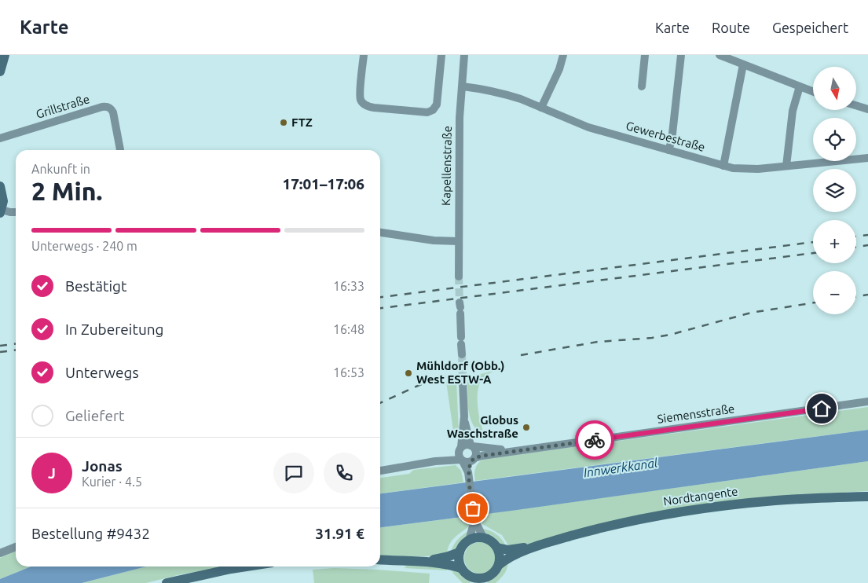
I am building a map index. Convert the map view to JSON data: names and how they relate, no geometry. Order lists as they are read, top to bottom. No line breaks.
{"streets":{"main road":["Nordtangente"],"street":["Grillstraße","Gewerbestraße","Kapellenstraße","Siemensstraße"]},"crossings":[["Gewerbestraße","Kapellenstraße"]],"water":["Innwerkkanal"],"places":["FTZ","Mühldorf (Obb.) West ESTW-A","Globus Waschstraße"],"north":"bottom","page":{"header":"Karte","nav":["Karte","Route","Gespeichert"],"map_buttons":["+","−"],"heading":["2 Min.","Ankunft in","17:01–17:06"],"panel":["Jonas","Kurier · 4.5","Bestellung #9432","31.91 €"],"bar":"Unterwegs · 240 m","list":[["Bestätigt","16:33"],["In Zubereitung","16:48"],["Unterwegs","16:53"],"Geliefert"],"round":"J"}}
